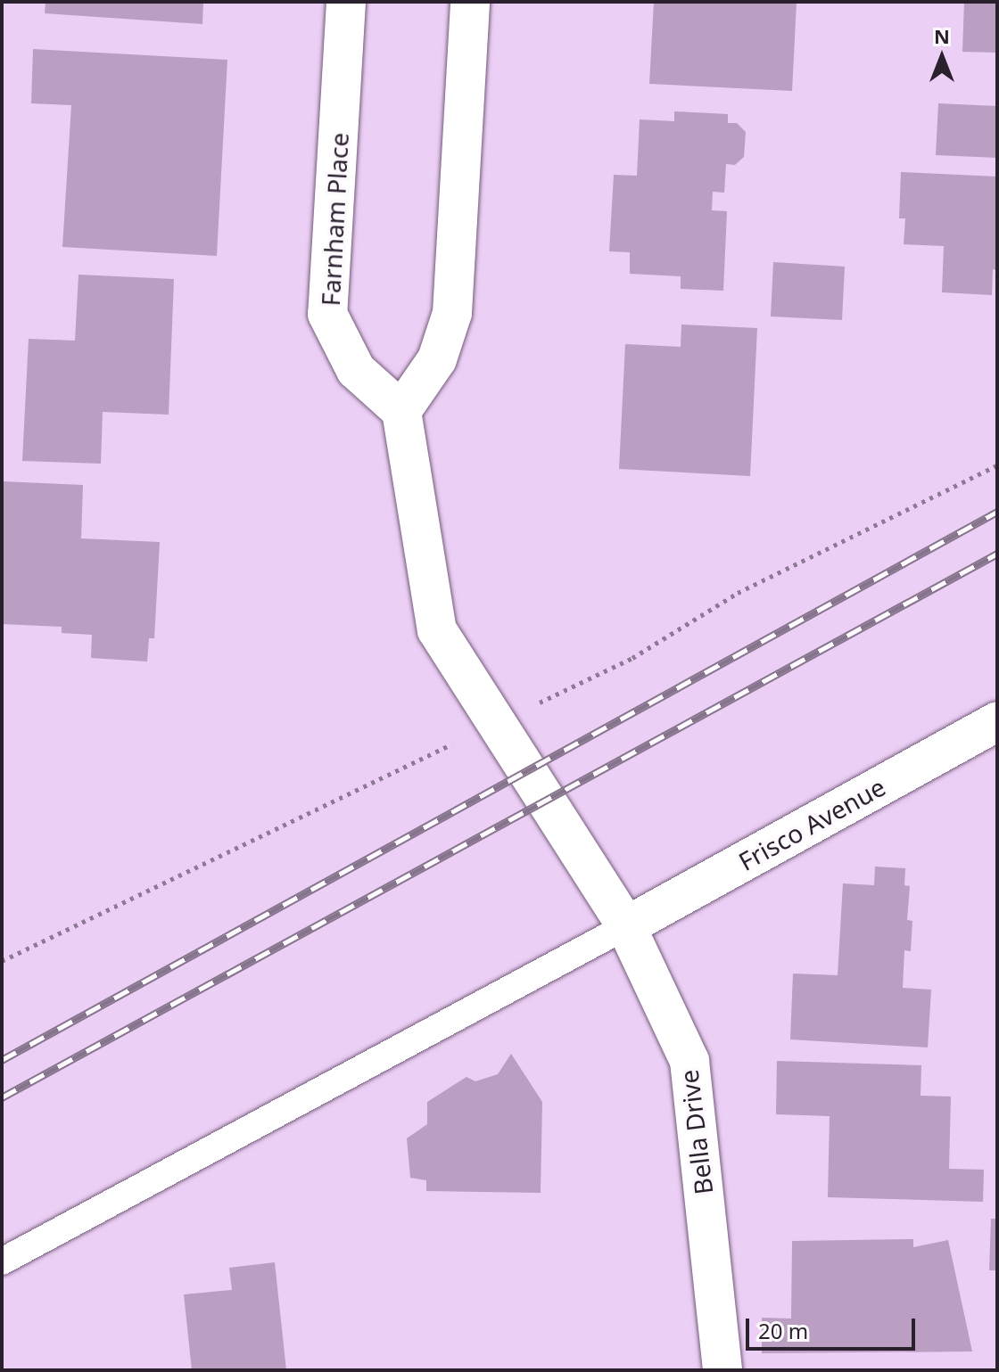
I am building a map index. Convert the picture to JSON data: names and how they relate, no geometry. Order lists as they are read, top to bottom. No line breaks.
{"streets":{"street":["Farnham Place","Frisco Avenue","Bella Drive"]},"crossings":[["Frisco Avenue","Bella Drive"]],"scale_bar":"20 m","north":"top"}
